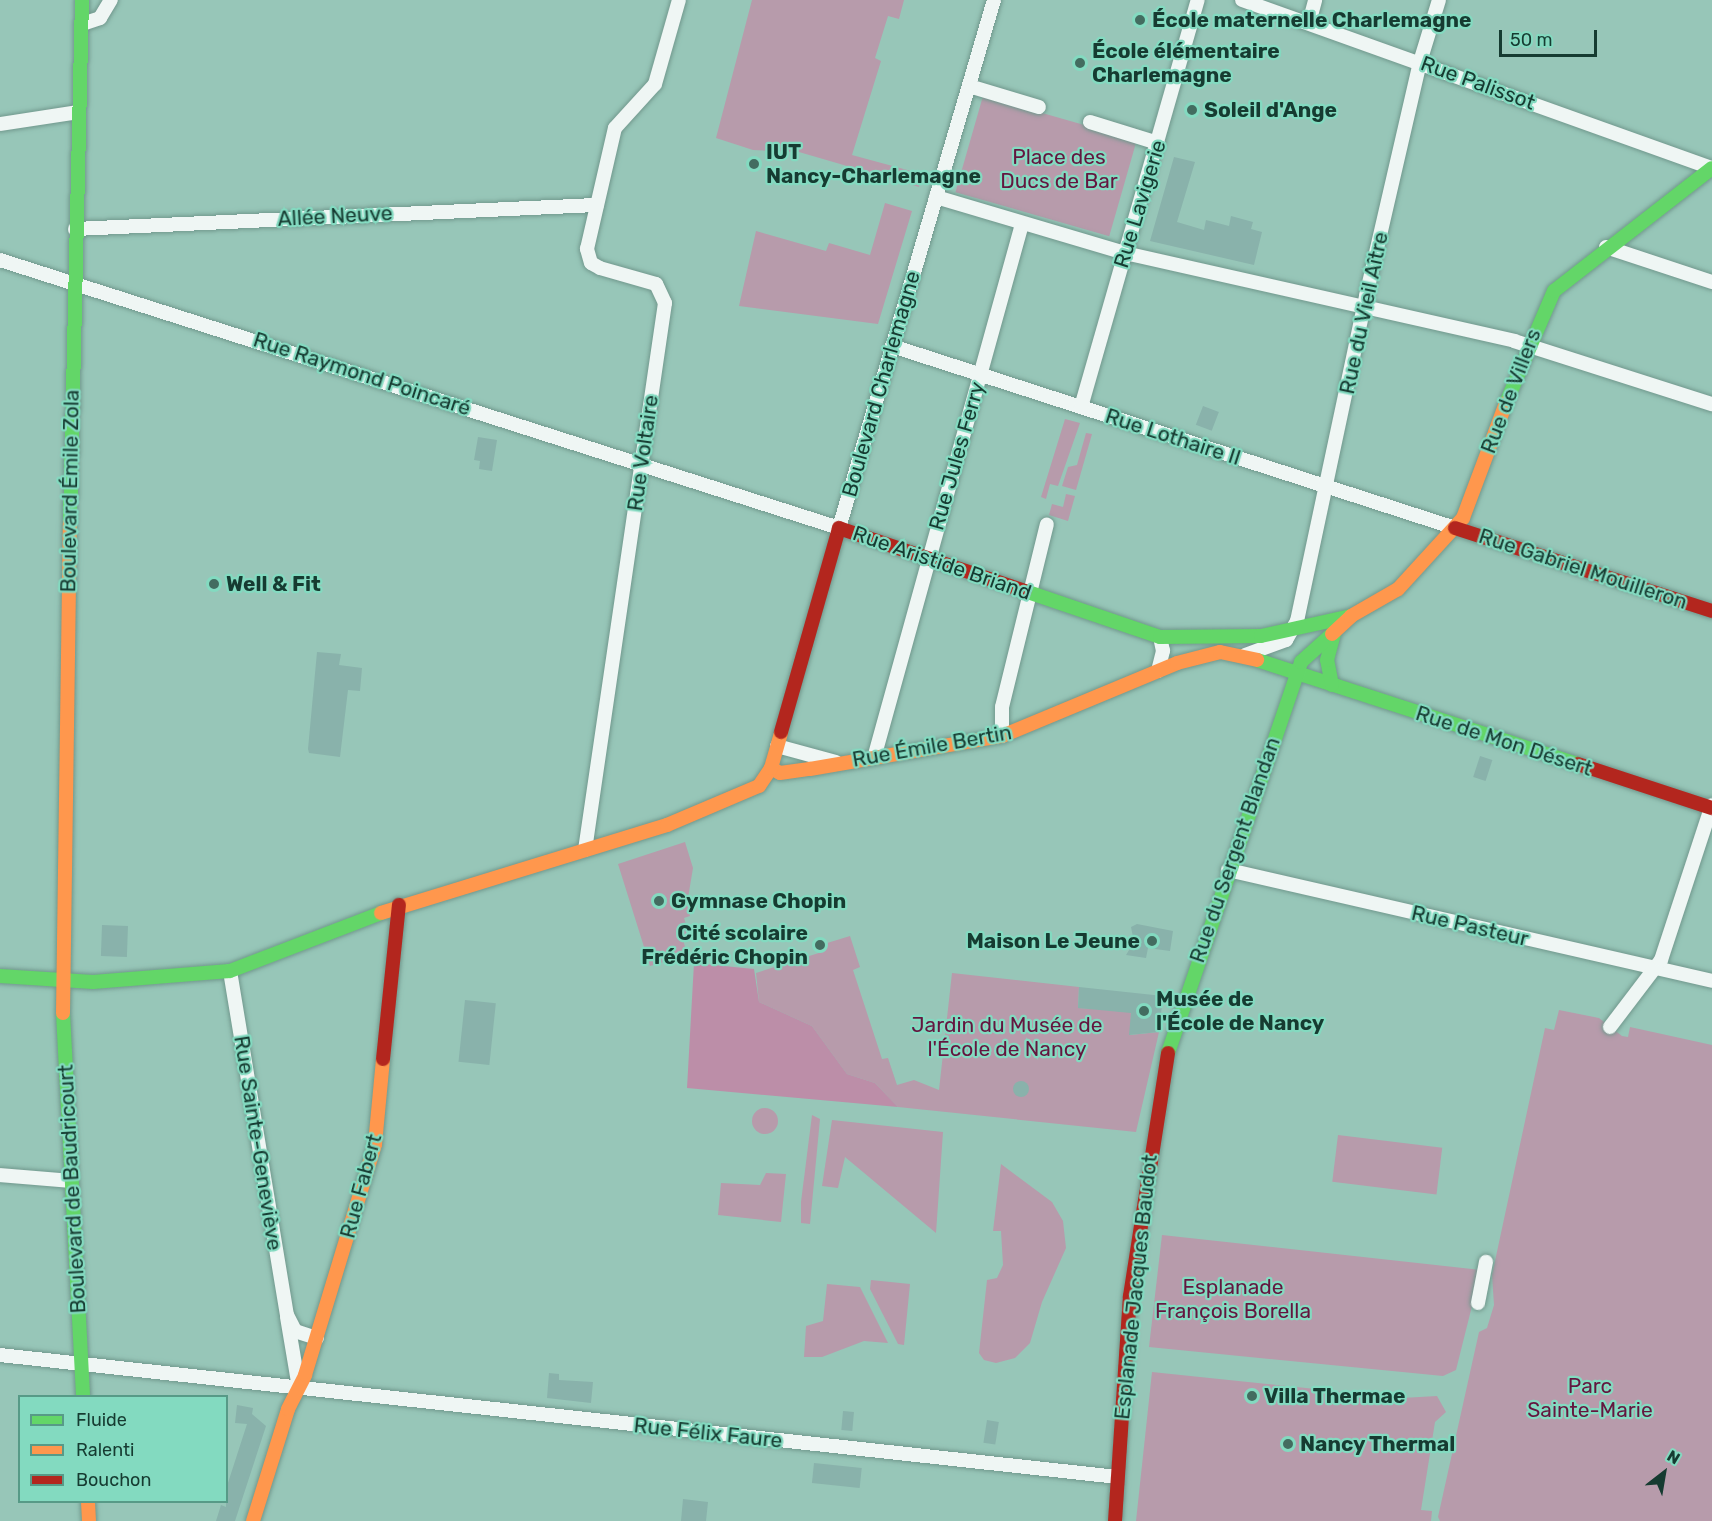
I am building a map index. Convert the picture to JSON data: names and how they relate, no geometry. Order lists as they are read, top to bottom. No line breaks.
{"streets":{"main road":["Boulevard Charlemagne","Rue de Villers","Boulevard Émile Zola","Rue Aristide Briand","Rue Gabriel Mouilleron","Rue de Mon Désert","Rue Émile Bertin","Rue du Sergent Blandan","Rue Fabert","Boulevard de Baudricourt","Esplanade Jacques Baudot"],"street":["Rue Palissot","Rue Lavigerie","Allée Neuve","Rue du Vieil Aître","Rue Raymond Poincaré","Rue Lothaire II","Rue Voltaire","Rue Jules Ferry","Rue Pasteur","Rue Sainte-Geneviève","Rue Félix Faure"]},"crossings":[["Rue Palissot","Rue du Vieil Aître"],["Rue Palissot","Rue de Villers"],["Rue Lavigerie","Rue Lothaire II"],["Allée Neuve","Rue Voltaire"],["Allée Neuve","Boulevard Émile Zola"],["Rue du Vieil Aître","Rue Lothaire II"],["Rue du Vieil Aître","Rue Aristide Briand"],["Rue Raymond Poincaré","Rue Voltaire"],["Rue Raymond Poincaré","Boulevard Émile Zola"],["Rue Raymond Poincaré","Rue Aristide Briand"],["Boulevard Charlemagne","Rue Lothaire II"],["Boulevard Charlemagne","Rue Aristide Briand"],["Boulevard Charlemagne","Rue Émile Bertin"],["Rue de Villers","Rue Lothaire II"],["Rue de Villers","Rue Aristide Briand"],["Rue de Villers","Rue Gabriel Mouilleron"],["Rue de Villers","Rue de Mon Désert"],["Rue de Villers","Rue du Sergent Blandan"],["Rue Lothaire II","Rue Jules Ferry"],["Rue Lothaire II","Rue Gabriel Mouilleron"],["Rue Jules Ferry","Rue Aristide Briand"],["Rue Jules Ferry","Rue Émile Bertin"],["Boulevard Émile Zola","Boulevard de Baudricourt"],["Rue de Mon Désert","Rue Émile Bertin"],["Rue de Mon Désert","Rue du Sergent Blandan"],["Rue du Sergent Blandan","Rue Pasteur"],["Rue du Sergent Blandan","Esplanade Jacques Baudot"],["Rue Sainte-Geneviève","Rue Fabert"],["Rue Sainte-Geneviève","Rue Félix Faure"],["Rue Fabert","Rue Félix Faure"],["Boulevard de Baudricourt","Rue Félix Faure"],["Esplanade Jacques Baudot","Rue Félix Faure"]],"parks":["Place des Ducs de Bar","Jardin du Musée de l'École de Nancy","Esplanade François Borella","Parc Sainte-Marie"],"places":["École maternelle Charlemagne","École élémentaire Charlemagne","Soleil d'Ange","IUT Nancy-Charlemagne","Well & Fit","Gymnase Chopin","Maison Le Jeune","Cité scolaire Frédéric Chopin","Musée de l'École de Nancy","Villa Thermae","Nancy Thermal"],"legend":["Fluide","Ralenti","Bouchon"],"scale_bar":"50 m","north":"top right"}
